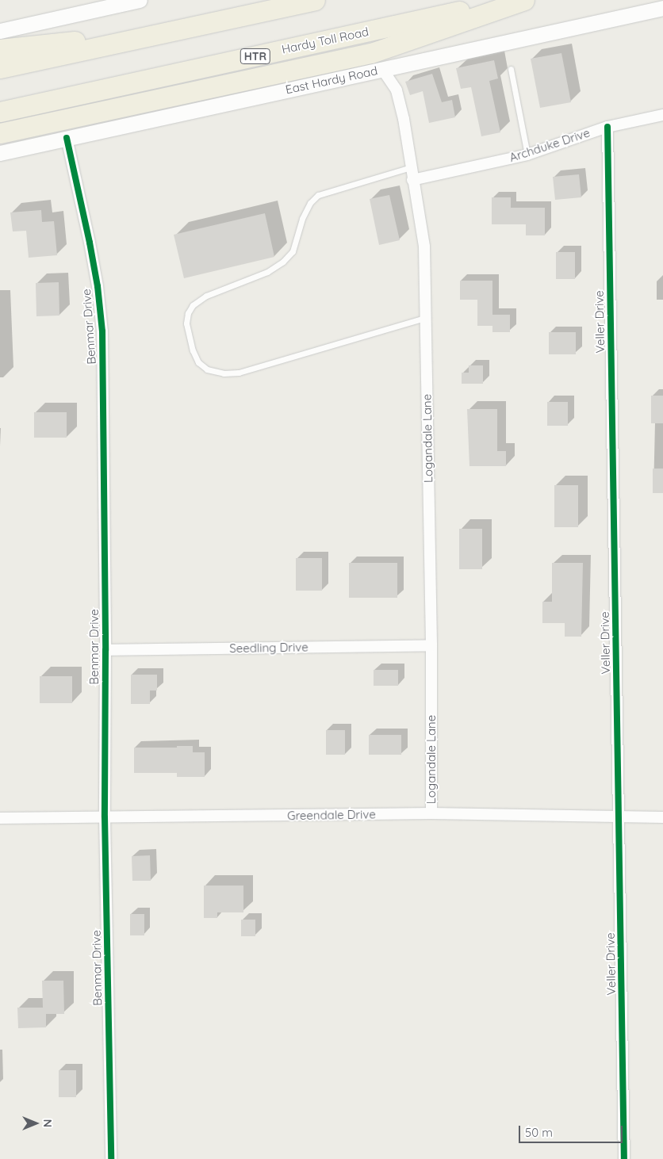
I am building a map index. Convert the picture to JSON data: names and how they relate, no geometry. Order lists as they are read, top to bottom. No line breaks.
{"streets":{"highway":["Hardy Toll Road","HTR"],"main road":["East Hardy Road"],"street":["Archduke Drive","Veller Drive","Benmar Drive","Logandale Lane","Seedling Drive","Greendale Drive"]},"crossings":[["East Hardy Road","Benmar Drive"],["East Hardy Road","Logandale Lane"],["Archduke Drive","Veller Drive"],["Archduke Drive","Logandale Lane"],["Veller Drive","Greendale Drive"],["Benmar Drive","Seedling Drive"],["Benmar Drive","Greendale Drive"],["Logandale Lane","Seedling Drive"],["Logandale Lane","Greendale Drive"]],"scale_bar":"50 m","north":"right"}
